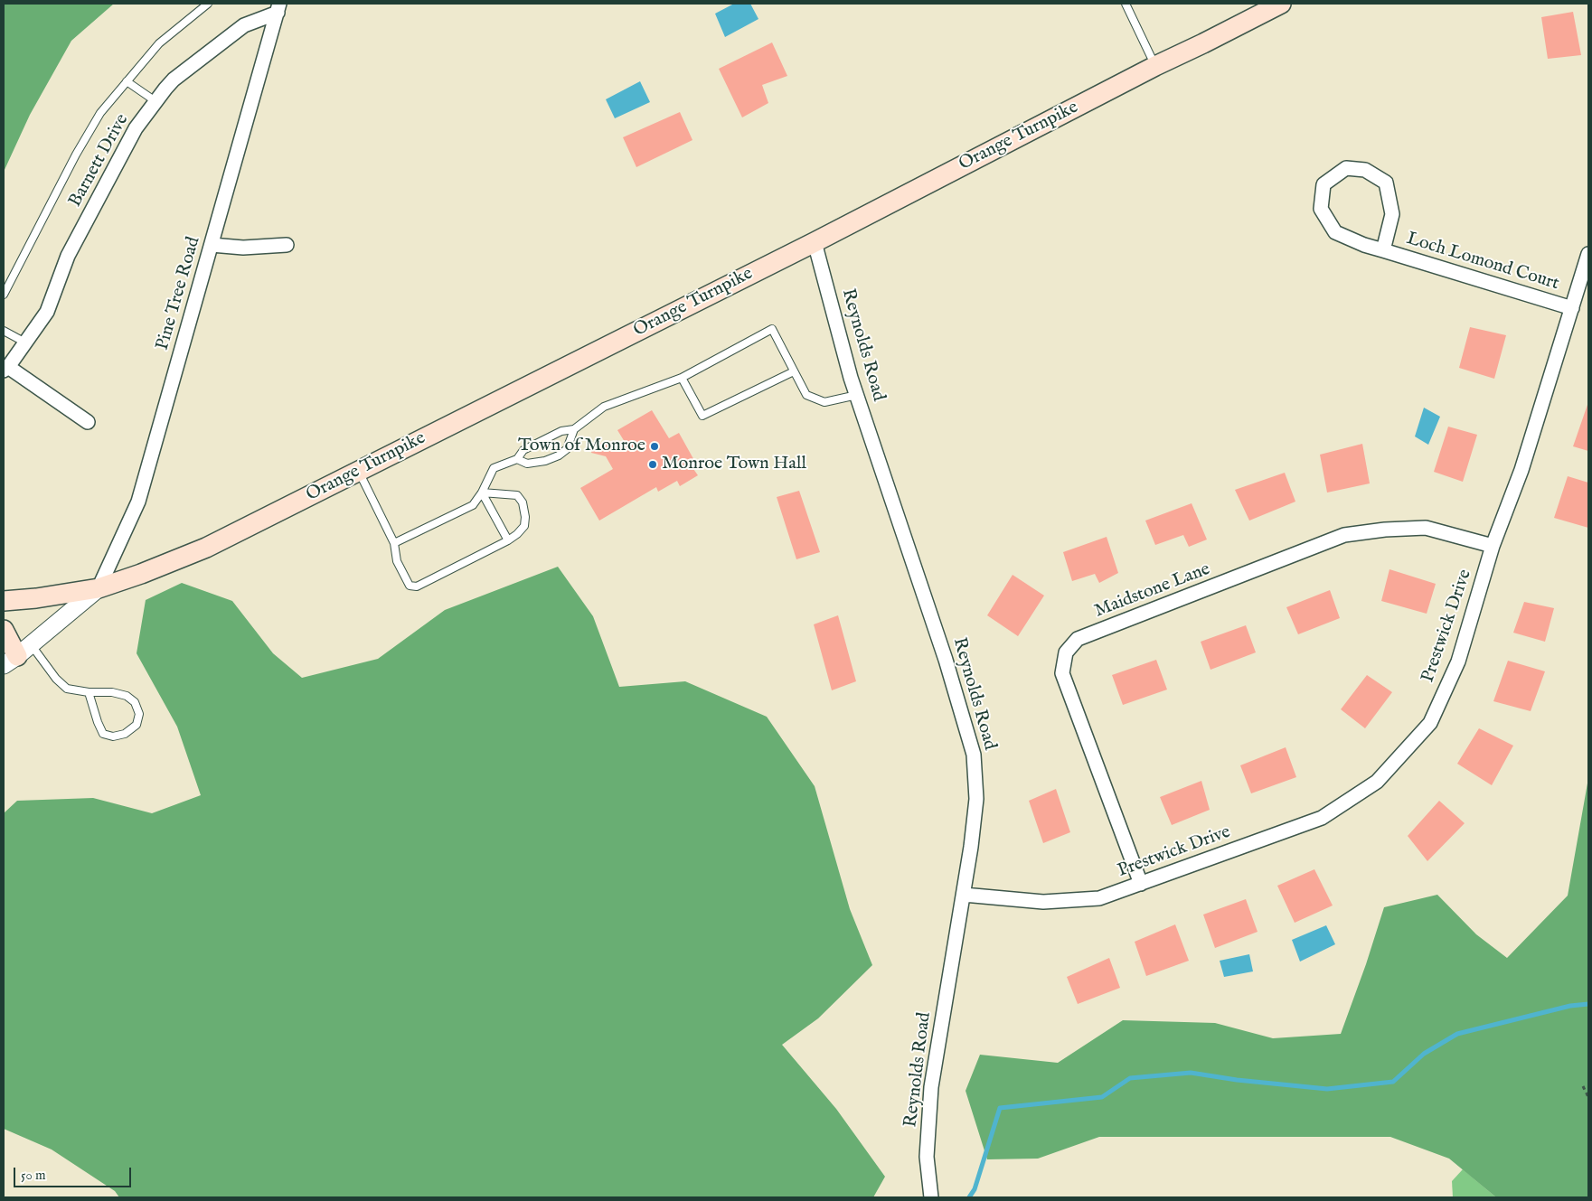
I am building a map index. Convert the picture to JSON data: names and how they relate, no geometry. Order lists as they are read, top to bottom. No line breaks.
{"streets":{"main road":["Orange Turnpike"],"street":["Barnett Drive","Loch Lomond Court","Pine Tree Road","Reynolds Road","Maidstone Lane","Prestwick Drive"]},"crossings":[["Orange Turnpike","Pine Tree Road"],["Orange Turnpike","Reynolds Road"],["Barnett Drive","Pine Tree Road"],["Loch Lomond Court","Prestwick Drive"],["Reynolds Road","Prestwick Drive"],["Maidstone Lane","Prestwick Drive"]],"places":["Town of Monroe","Monroe Town Hall"],"scale_bar":"50 m"}
